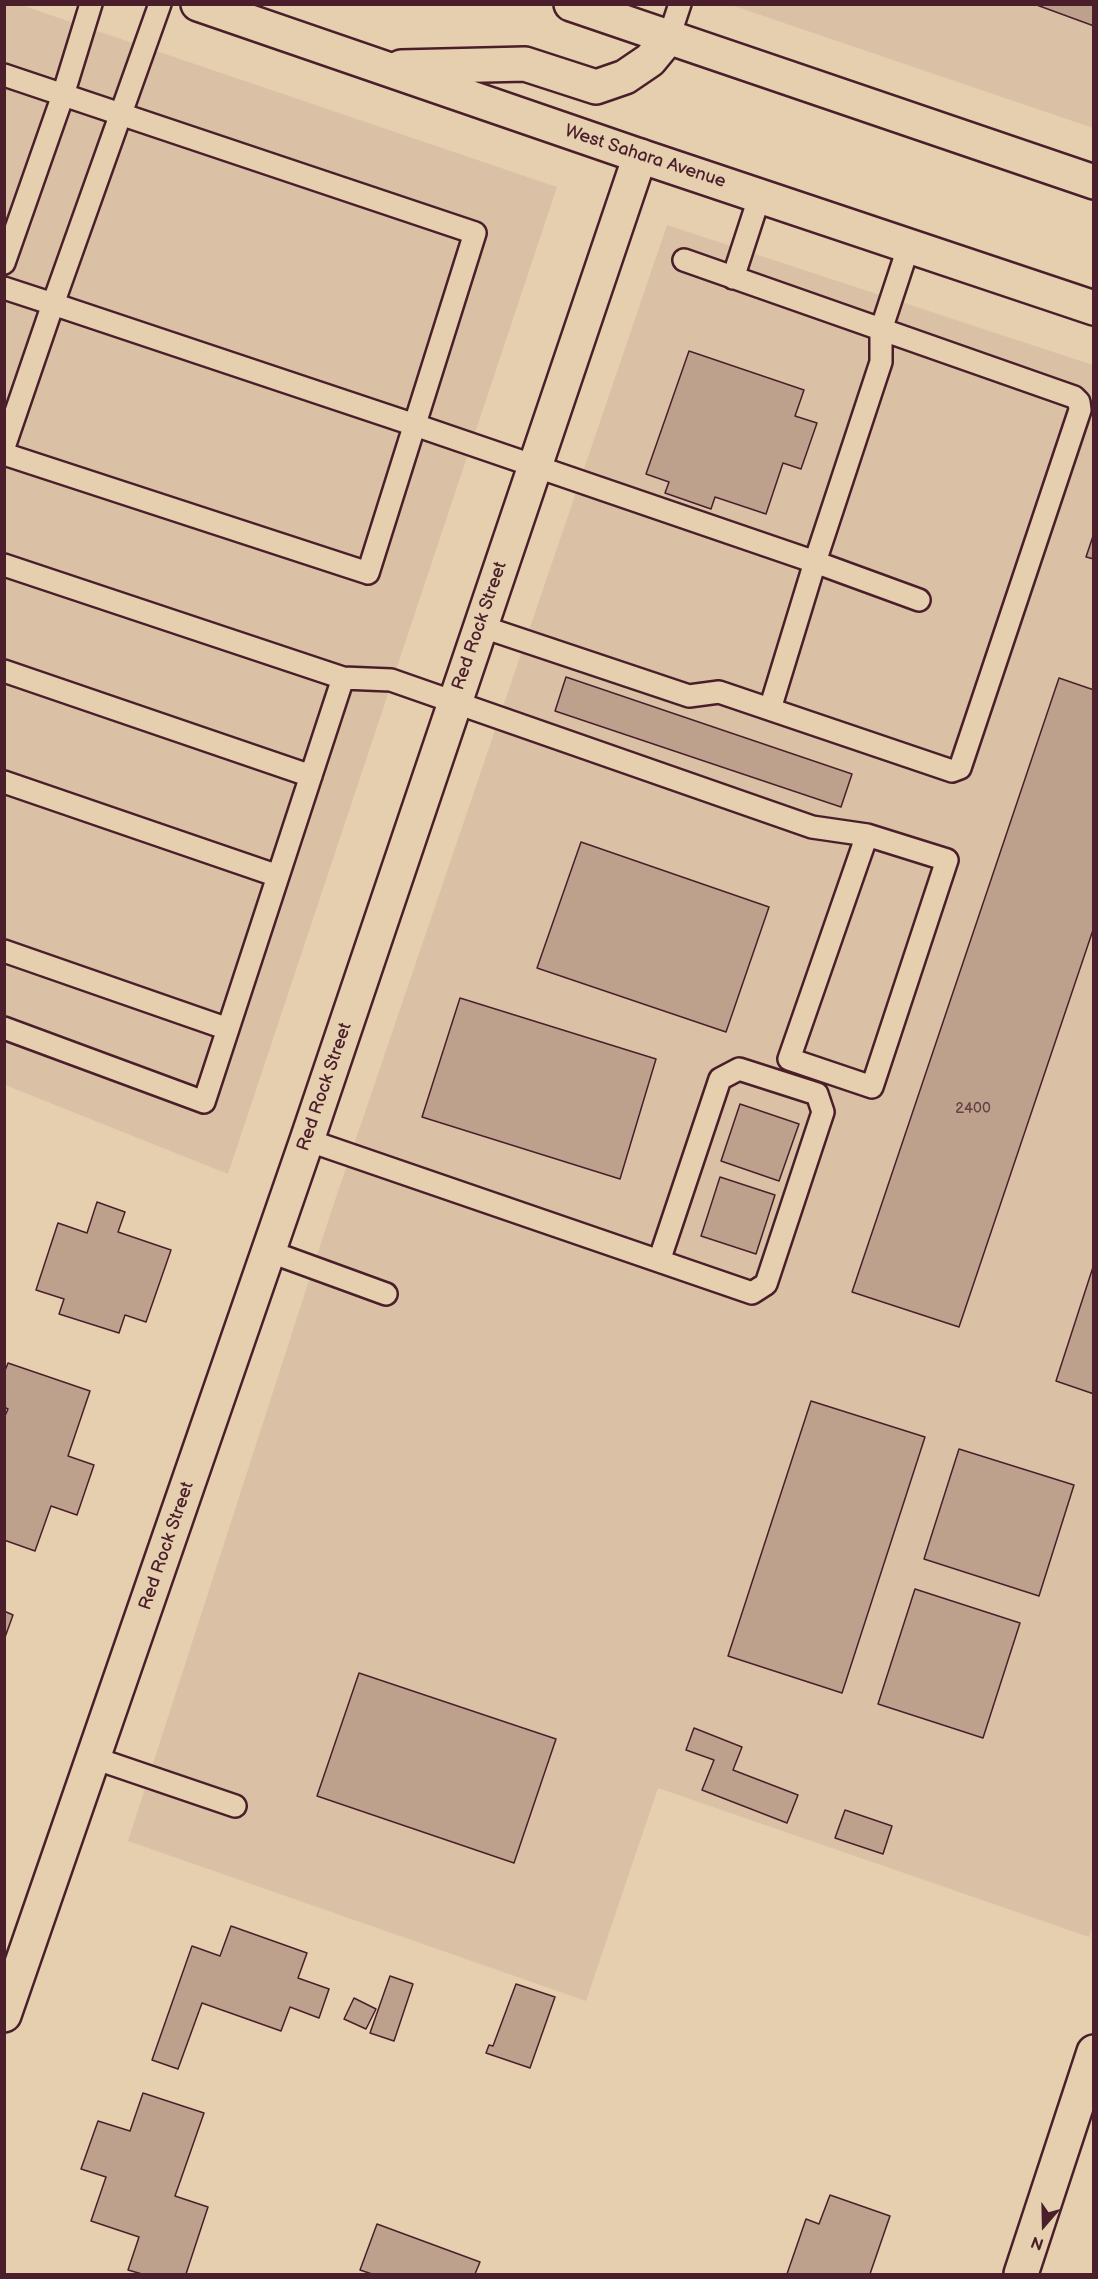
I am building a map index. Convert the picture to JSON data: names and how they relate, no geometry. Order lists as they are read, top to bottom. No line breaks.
{"streets":{"main road":["West Sahara Avenue","Red Rock Street"]},"crossings":[["West Sahara Avenue","Red Rock Street"]],"house_numbers":["2400"],"north":"bottom"}
